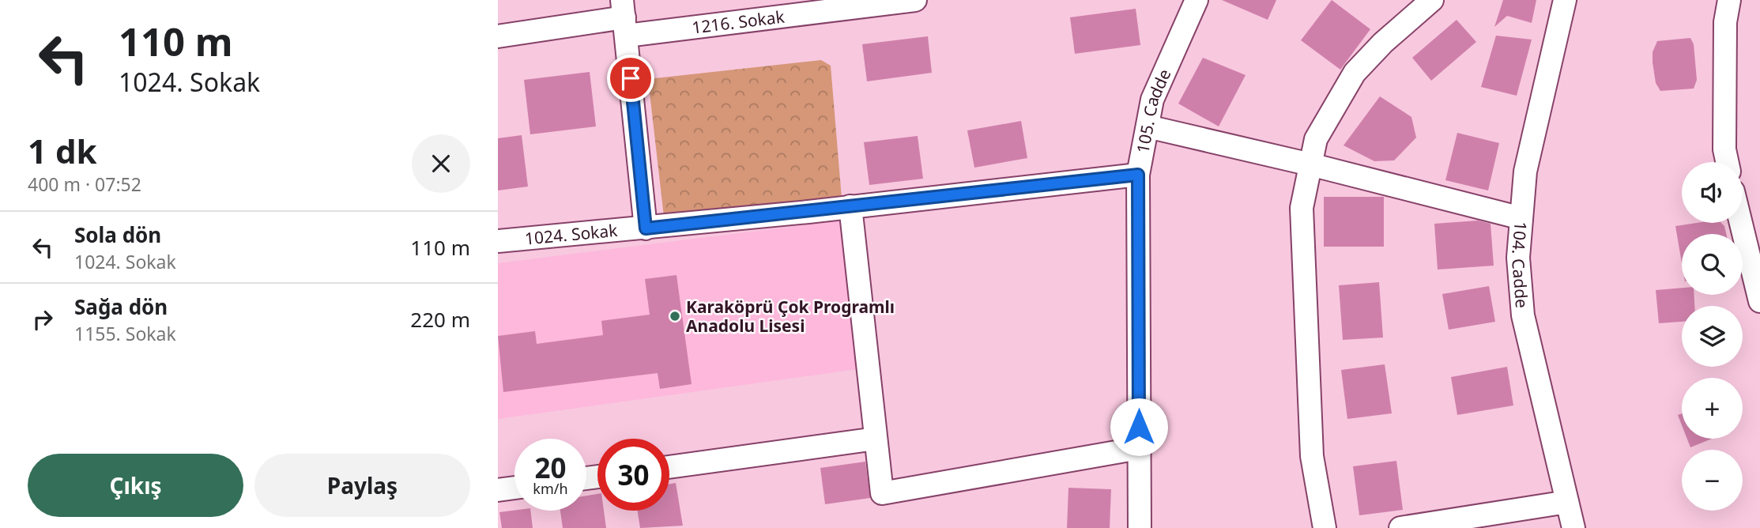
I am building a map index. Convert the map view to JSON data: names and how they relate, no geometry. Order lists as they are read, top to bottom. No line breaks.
{"streets":{"street":["1216. Sokak","105. Cadde","1024. Sokak","104. Cadde"]},"crossings":[["105. Cadde","1024. Sokak"]],"places":["Karaköprü Çok Programlı Anadolu Lisesi"],"page":{"turn":["110 m","1024. Sokak"],"heading":["1 dk","400 m · 07:52"],"map_buttons":["+","−"],"list":[{"name":"Sola dön","note":"1024. Sokak","value":"110 m"},{"name":"Sağa dön","note":"1155. Sokak","value":"220 m"}],"speed":"20 km/h","limit":"30","buttons":["Çıkış","Paylaş"]}}
